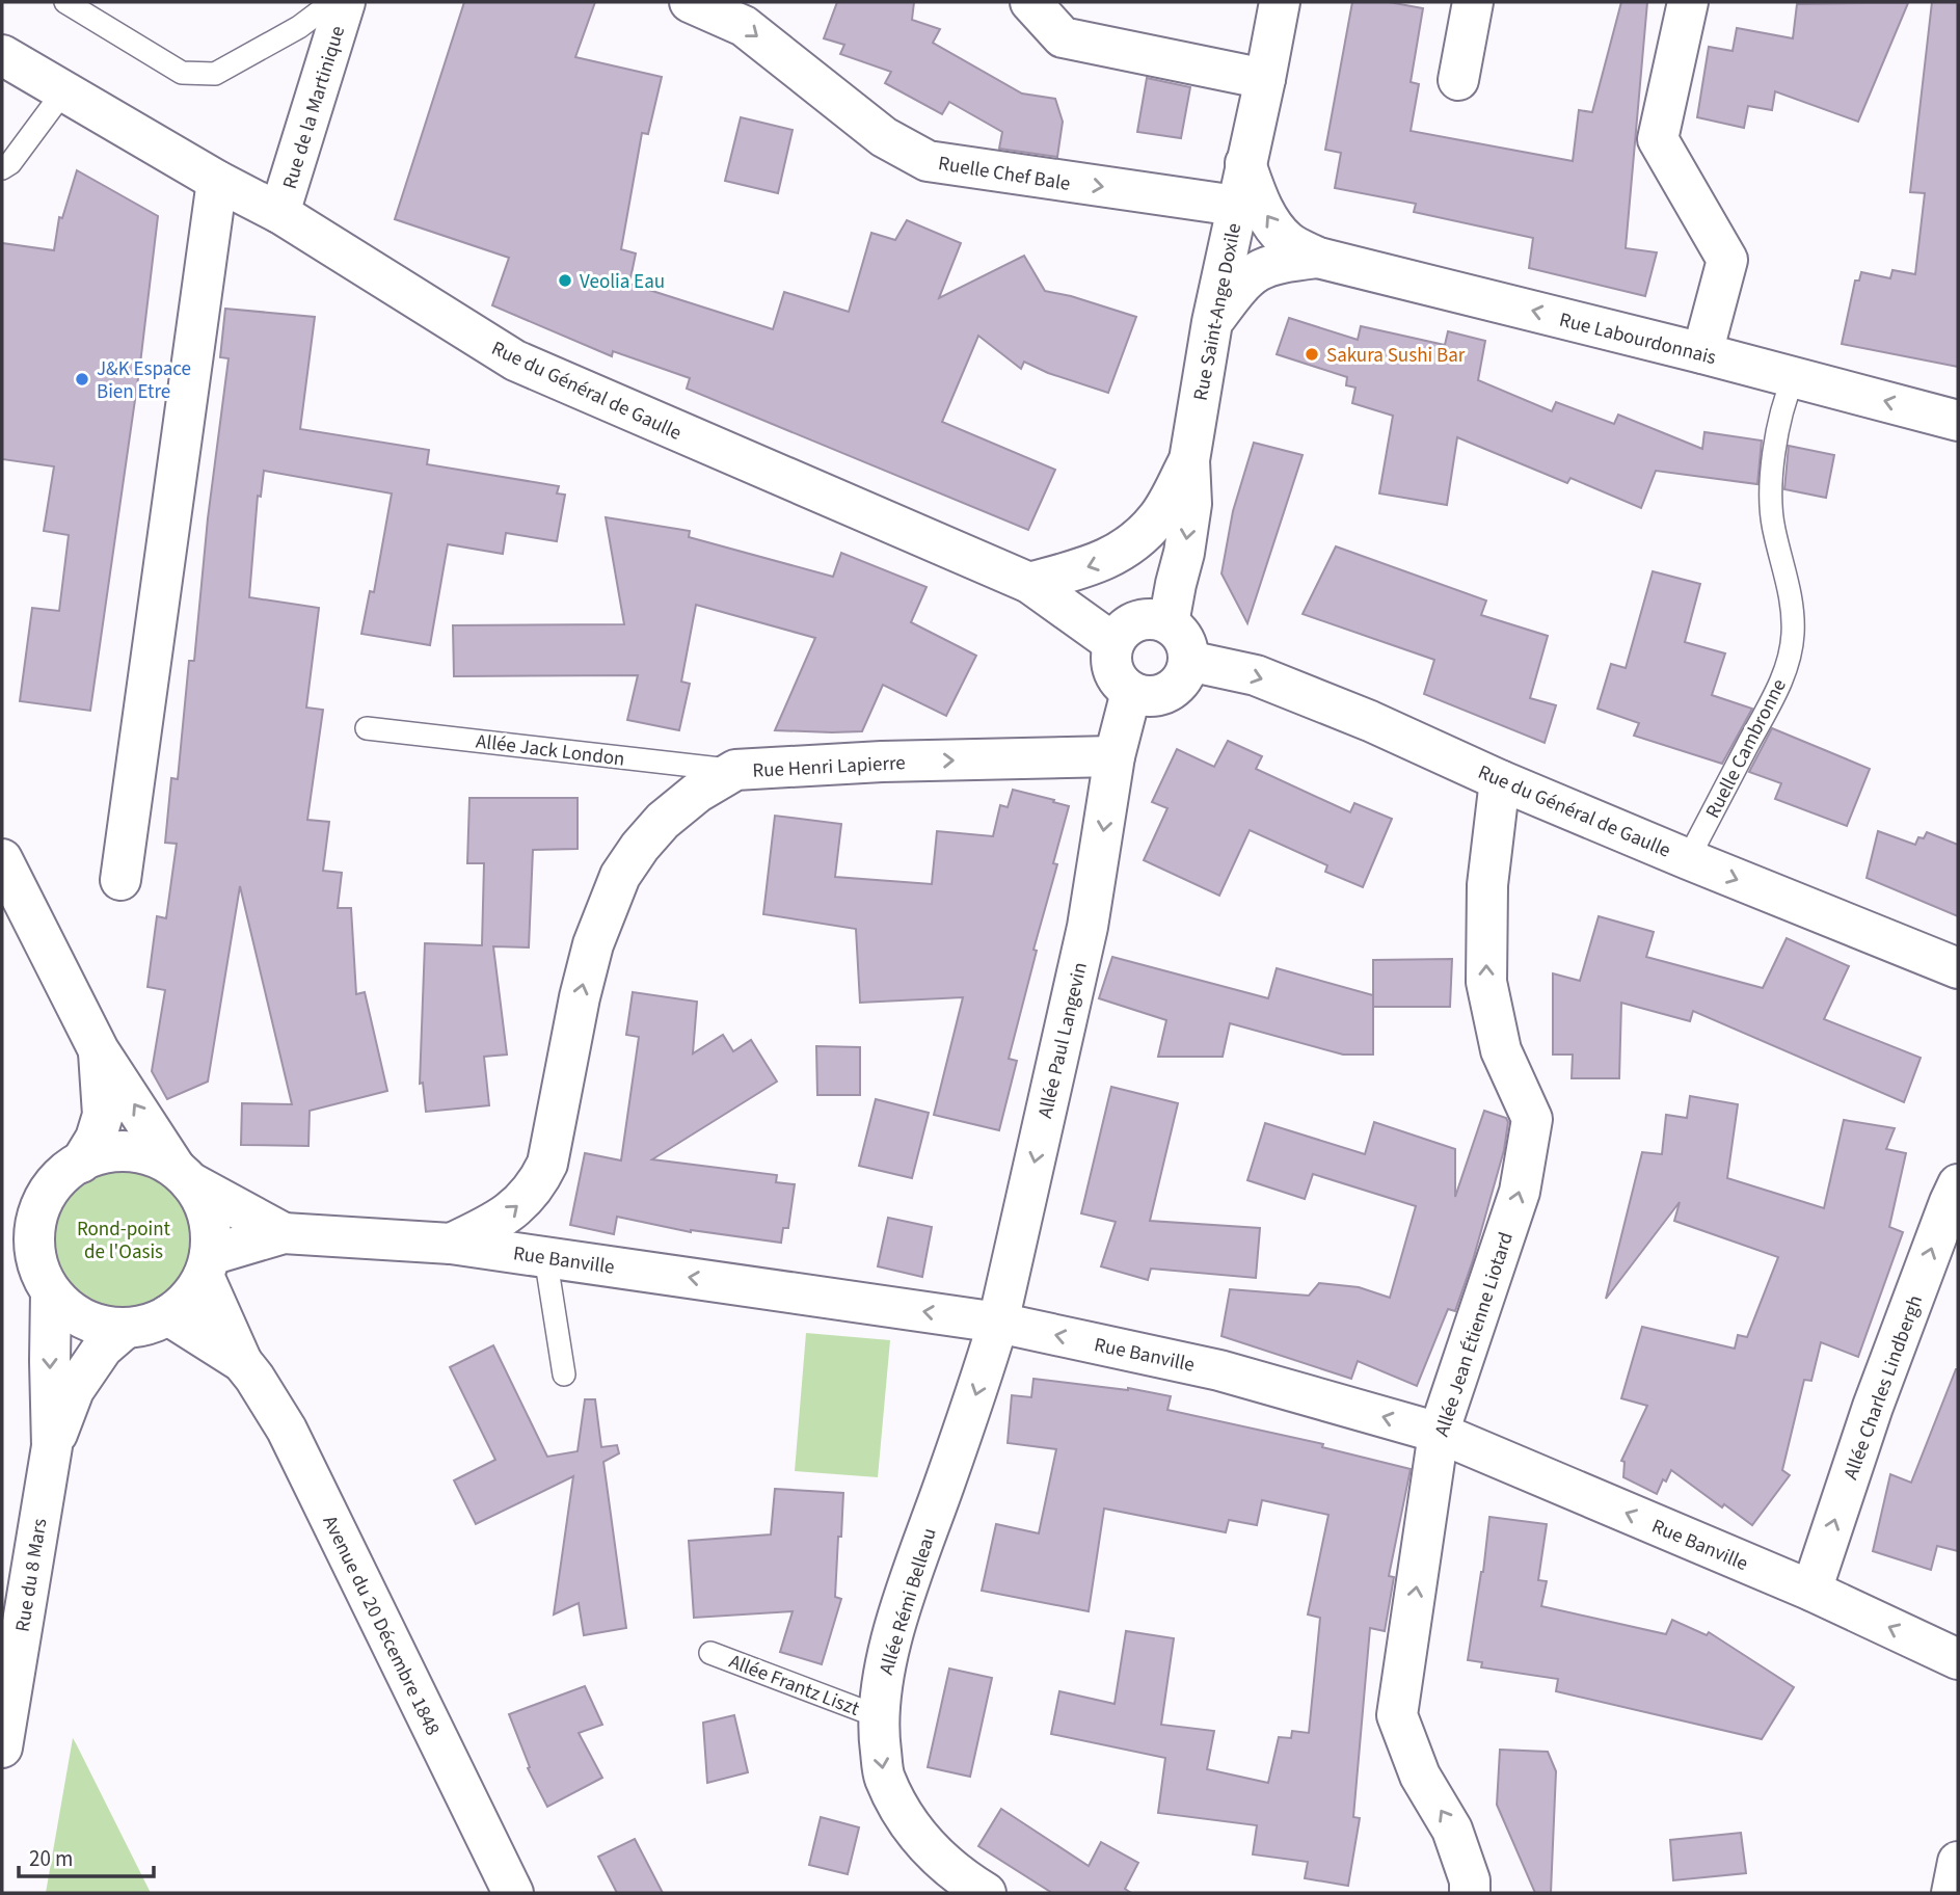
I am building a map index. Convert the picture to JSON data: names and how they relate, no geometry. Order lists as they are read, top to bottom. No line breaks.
{"streets":{"street":["Rue de la Martinique","Ruelle Chef Bale","Rue Saint-Ange Doxile","Rue Labourdonnais","Rue du Général de Gaulle","Rue Henri Lapierre","Allée Paul Langevin","Rue Banville","Allée Jean Étienne Liotard","Allée Charles Lindbergh","Rue du 8 Mars","Allée Rémi Belleau","Avenue du 20 Décembre 1848"],"lane":["Ruelle Cambronne","Allée Jack London","Allée Frantz Liszt"]},"crossings":[["Rue de la Martinique","Rue du Général de Gaulle"],["Ruelle Chef Bale","Rue Saint-Ange Doxile"],["Rue Saint-Ange Doxile","Rue du Général de Gaulle"],["Rue Saint-Ange Doxile","Allée Paul Langevin"],["Rue Labourdonnais","Ruelle Cambronne"],["Rue du Général de Gaulle","Ruelle Cambronne"],["Rue du Général de Gaulle","Allée Paul Langevin"],["Rue du Général de Gaulle","Allée Jean Étienne Liotard"],["Allée Jack London","Rue Henri Lapierre"],["Rue Henri Lapierre","Allée Paul Langevin"],["Rue Henri Lapierre","Rue Banville"],["Allée Paul Langevin","Rue Banville"],["Allée Paul Langevin","Allée Rémi Belleau"],["Rue Banville","Allée Jean Étienne Liotard"],["Rue Banville","Allée Charles Lindbergh"],["Rue Banville","Rue du 8 Mars"],["Rue Banville","Allée Rémi Belleau"],["Rue Banville","Avenue du 20 Décembre 1848"],["Rue du 8 Mars","Avenue du 20 Décembre 1848"],["Allée Rémi Belleau","Allée Frantz Liszt"]],"one_way":["Rue Labourdonnais","Rue Henri Lapierre","Allée Paul Langevin","Rue Banville","Allée Jean Étienne Liotard","Allée Charles Lindbergh","Allée Rémi Belleau"],"parks":["Rond-point de l'Oasis"],"places":["Veolia Eau","Sakura Sushi Bar","J&K Espace Bien Etre"],"scale_bar":"20 m"}
